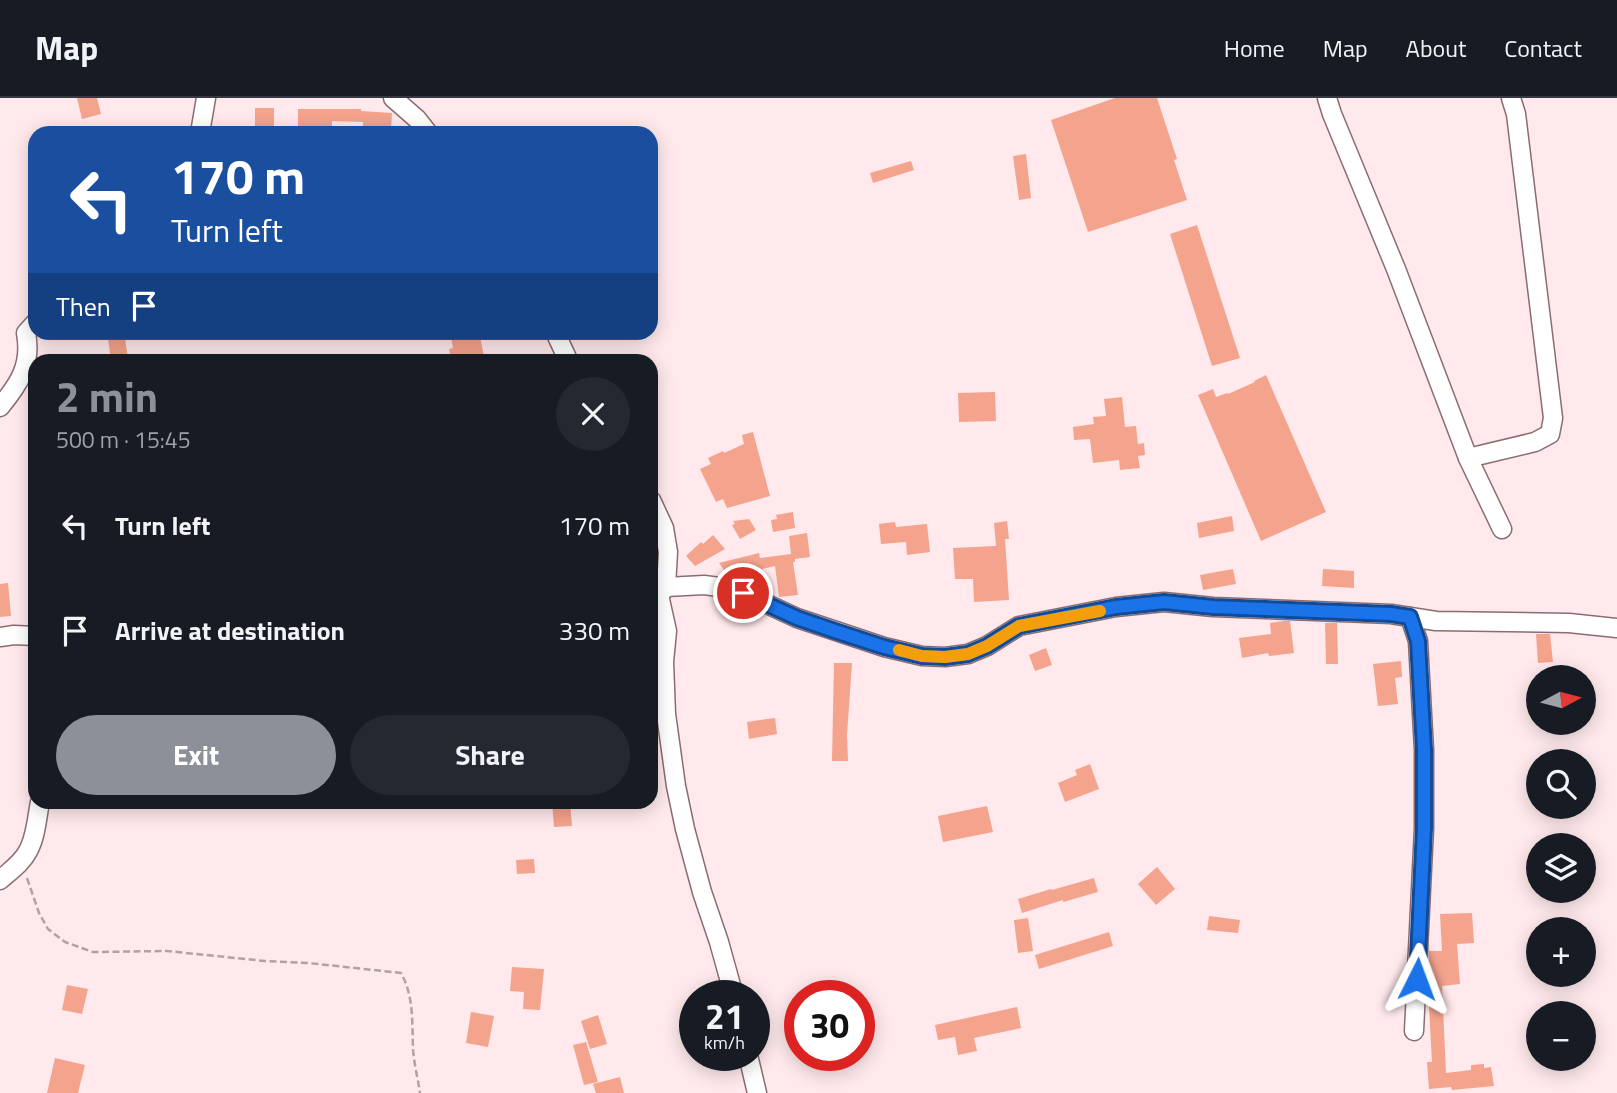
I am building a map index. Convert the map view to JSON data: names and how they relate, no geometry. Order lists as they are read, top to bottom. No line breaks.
{"north":"right","page":{"header":"Map","nav":["Home","Map","About","Contact"],"turn":["170 m","Turn left"],"then":"Then","heading":["2 min","500 m · 15:45"],"list":[{"name":"Turn left","value":"170 m"},{"name":"Arrive at destination","value":"330 m"}],"map_buttons":["+","−"],"buttons":["Exit","Share"],"speed":"21 km/h","limit":"30"}}
